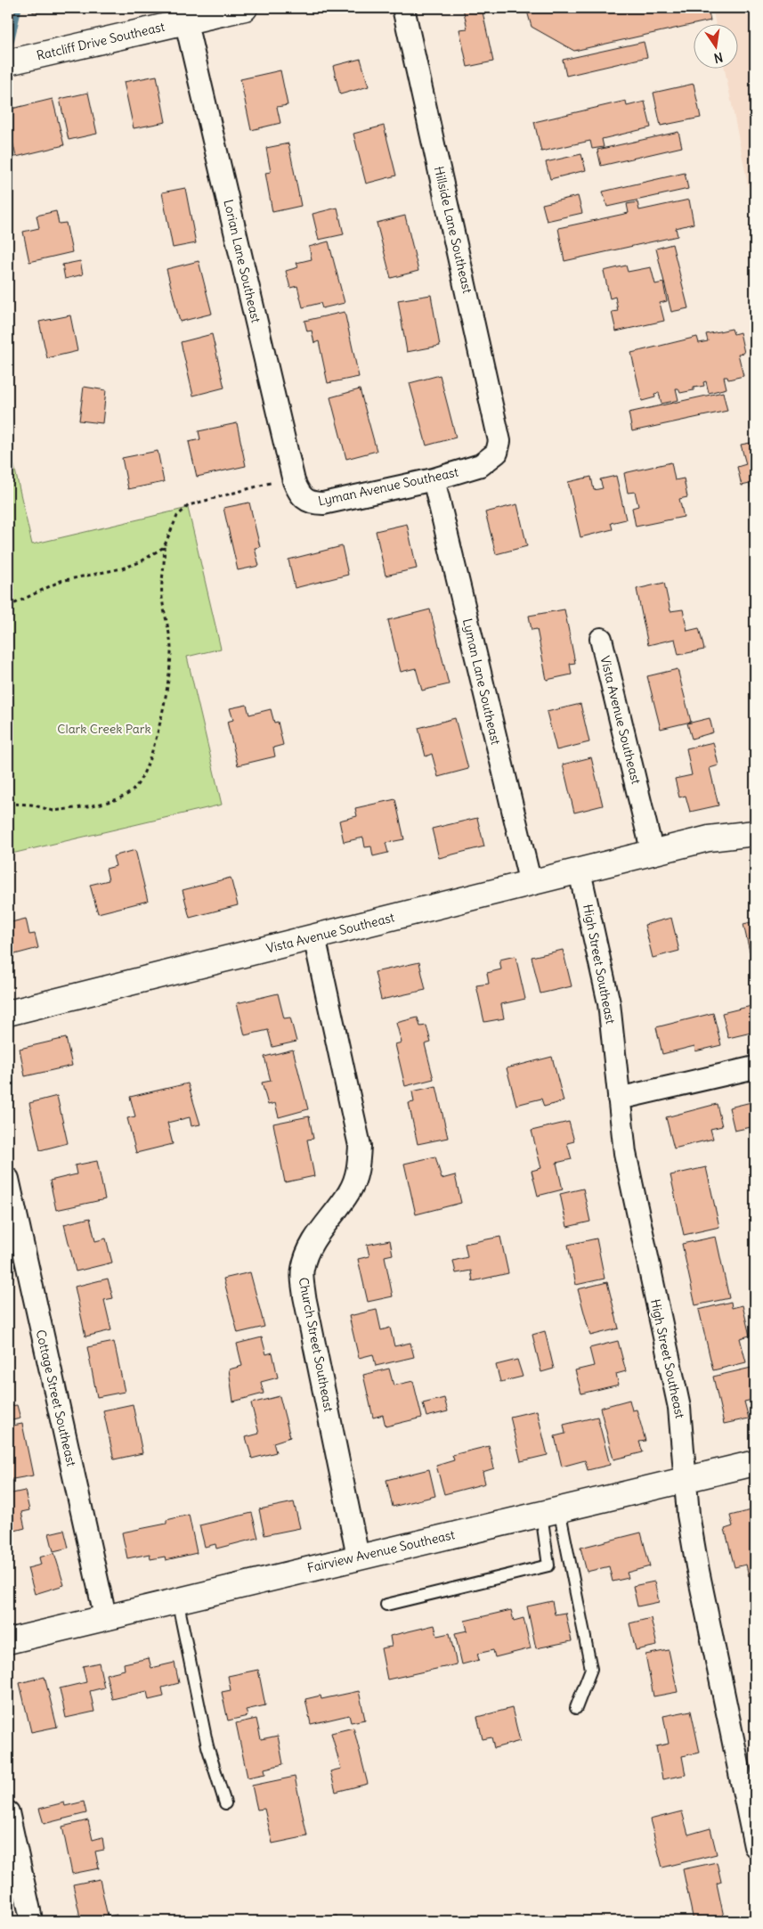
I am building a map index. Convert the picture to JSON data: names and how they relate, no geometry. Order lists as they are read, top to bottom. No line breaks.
{"streets":{"main road":["Ratcliff Drive Southeast","Vista Avenue Southeast","Fairview Avenue Southeast"],"street":["Hillside Lane Southeast","Lorian Lane Southeast","Lyman Avenue Southeast","Lyman Lane Southeast","High Street Southeast","Church Street Southeast","Cottage Street Southeast"]},"crossings":[["Ratcliff Drive Southeast","Lorian Lane Southeast"],["Hillside Lane Southeast","Lyman Avenue Southeast"],["Lorian Lane Southeast","Lyman Avenue Southeast"],["Lyman Avenue Southeast","Lyman Lane Southeast"],["Lyman Lane Southeast","Vista Avenue Southeast"],["Vista Avenue Southeast","High Street Southeast"],["Vista Avenue Southeast","Church Street Southeast"],["High Street Southeast","Fairview Avenue Southeast"],["Church Street Southeast","Fairview Avenue Southeast"],["Cottage Street Southeast","Fairview Avenue Southeast"]],"parks":["Clark Creek Park"],"north":"bottom"}
